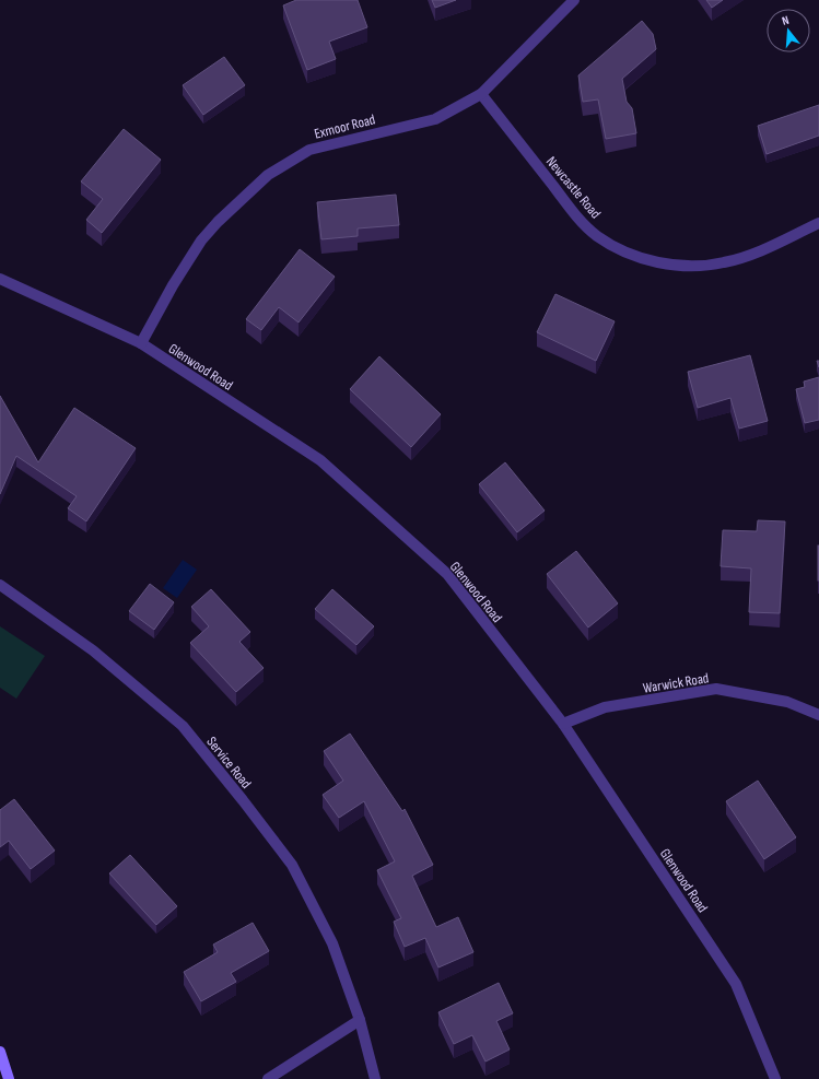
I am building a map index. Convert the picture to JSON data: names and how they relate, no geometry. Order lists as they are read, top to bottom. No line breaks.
{"streets":{"street":["Exmoor Road","Newcastle Road","Glenwood Road","Warwick Road","Service Road"]},"crossings":[["Exmoor Road","Newcastle Road"],["Exmoor Road","Glenwood Road"],["Glenwood Road","Warwick Road"]],"north":"top"}
